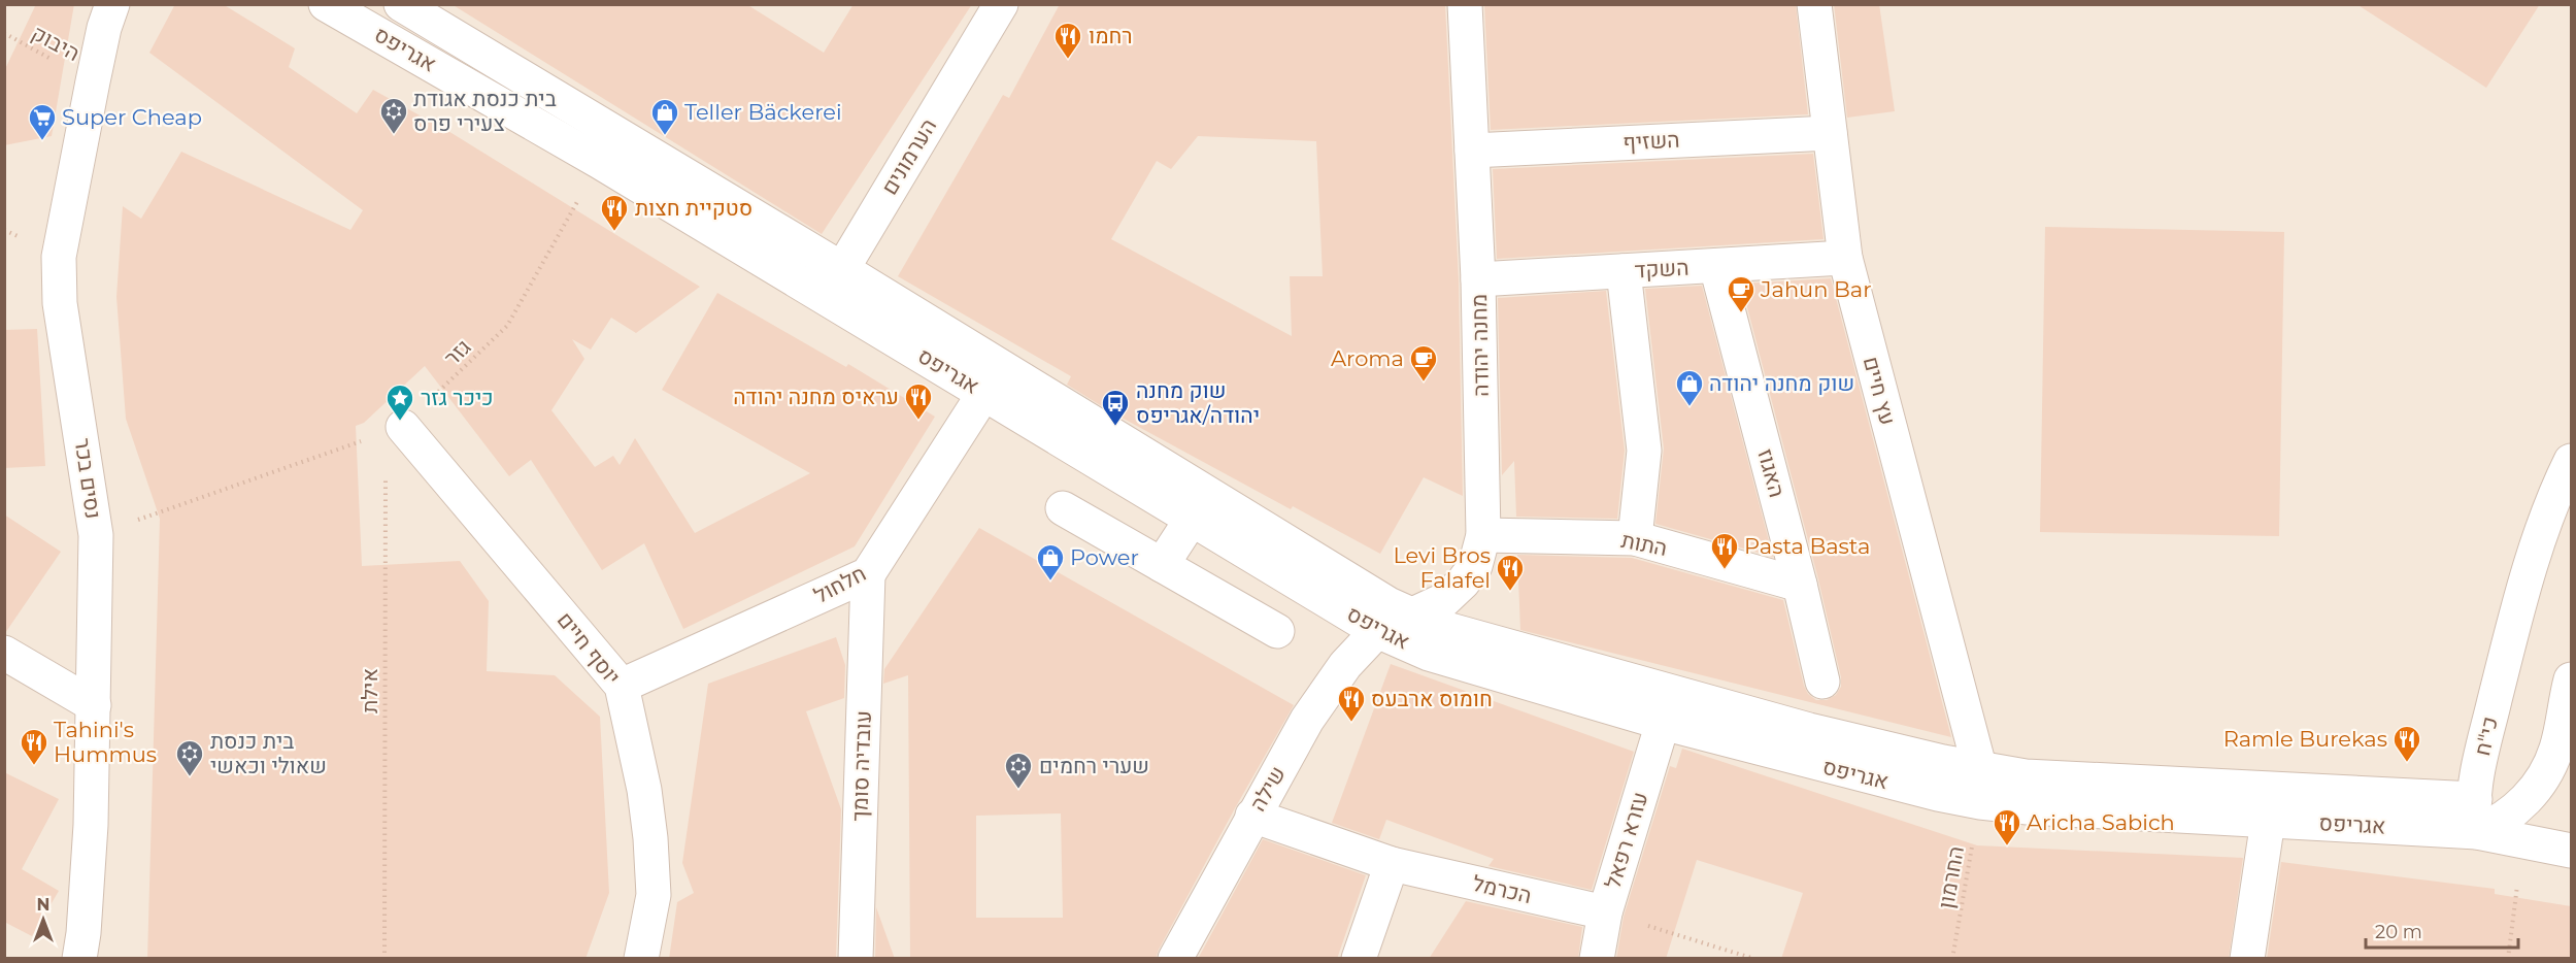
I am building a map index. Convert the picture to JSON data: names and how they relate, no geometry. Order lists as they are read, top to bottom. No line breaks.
{"streets":{"street":["אגריפס","השזיף","הערמונים","השקד","מחנה יהודה","עץ חיים","האגוז","נסים בכר","התות","חלחול","יוסף חיים","כי\"ח","עובדיה סומך","שילה","עזרא רפאל","הכרמל"],"path":["היבוק","גזר","אילת","החרמון"]},"crossings":[["היבוק","נסים בכר"],["אגריפס","הערמונים"],["אגריפס","מחנה יהודה"],["אגריפס","גזר"],["אגריפס","עץ חיים"],["אגריפס","חלחול"],["אגריפס","כי\"ח"],["אגריפס","שילה"],["אגריפס","עזרא רפאל"],["אגריפס","החרמון"],["השזיף","מחנה יהודה"],["השזיף","עץ חיים"],["השקד","מחנה יהודה"],["השקד","עץ חיים"],["השקד","האגוז"],["מחנה יהודה","התות"],["מחנה יהודה","שילה"],["גזר","יוסף חיים"],["גזר","אילת"],["עץ חיים","החרמון"],["האגוז","התות"],["חלחול","יוסף חיים"],["חלחול","עובדיה סומך"],["יוסף חיים","אילת"],["שילה","הכרמל"],["עזרא רפאל","הכרמל"]],"places":{"restaurant":["רחמו","סטקיית חצות","עראיס מחנה יהודה","Pasta Basta","Levi Bros Falafel","חומוס ארבעס","Ramle Burekas","Tahini's Hummus","Aricha Sabich"],"synagogue":["בית כנסת אגודת צעירי פרס","בית כנסת שאולי וכאשי","שערי רחמים"],"shop":["Teller Bäckerei","שוק מחנה יהודה","Power"],"supermarket":["Super Cheap"],"cafe":["Jahun Bar","Aroma"],"place":["כיכר גזר"],"bus stop":["שוק מחנה יהודה/אגריפס"]},"scale_bar":"20 m","north":"top"}
